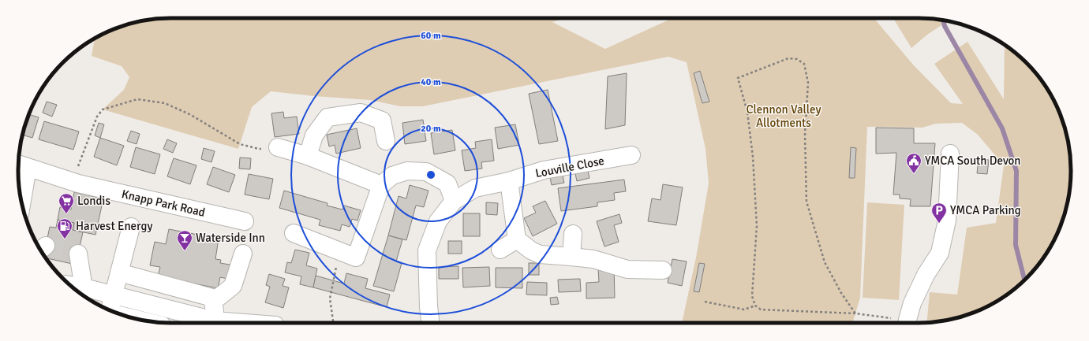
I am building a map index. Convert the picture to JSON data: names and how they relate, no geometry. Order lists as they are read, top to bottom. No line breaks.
{"streets":{"street":["Louville Close","Knapp Park Road"]},"parks":["Clennon Valley Allotments"],"places":{"public building":["YMCA South Devon"],"supermarket":["Londis"],"parking":["YMCA Parking"],"fuel station":["Harvest Energy"],"bar":["Waterside Inn"]},"rings":["60 m","40 m","20 m"]}
